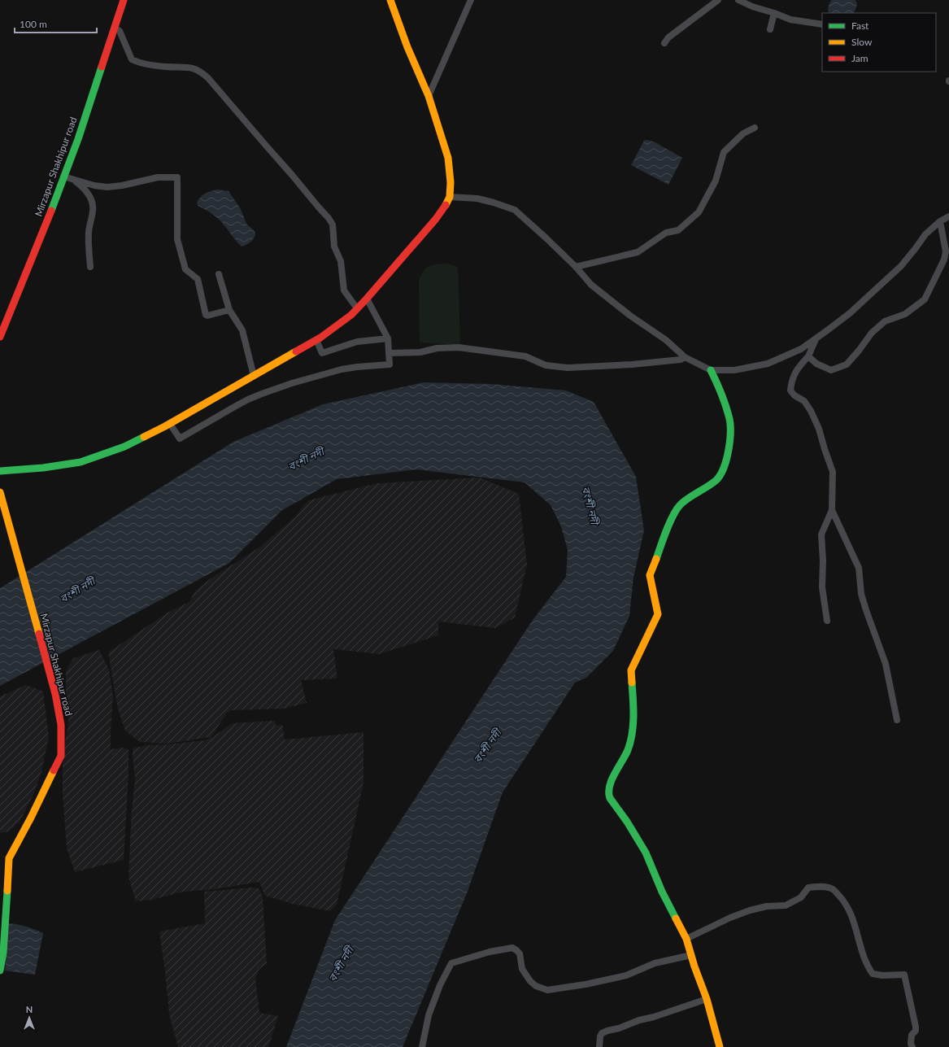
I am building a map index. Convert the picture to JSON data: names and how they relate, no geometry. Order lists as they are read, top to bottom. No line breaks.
{"streets":{"street":["Mirzapur Shakhipur road"]},"water":["বংশী নদী"],"legend":["Fast","Slow","Jam"],"scale_bar":"100 m","north":"top"}
